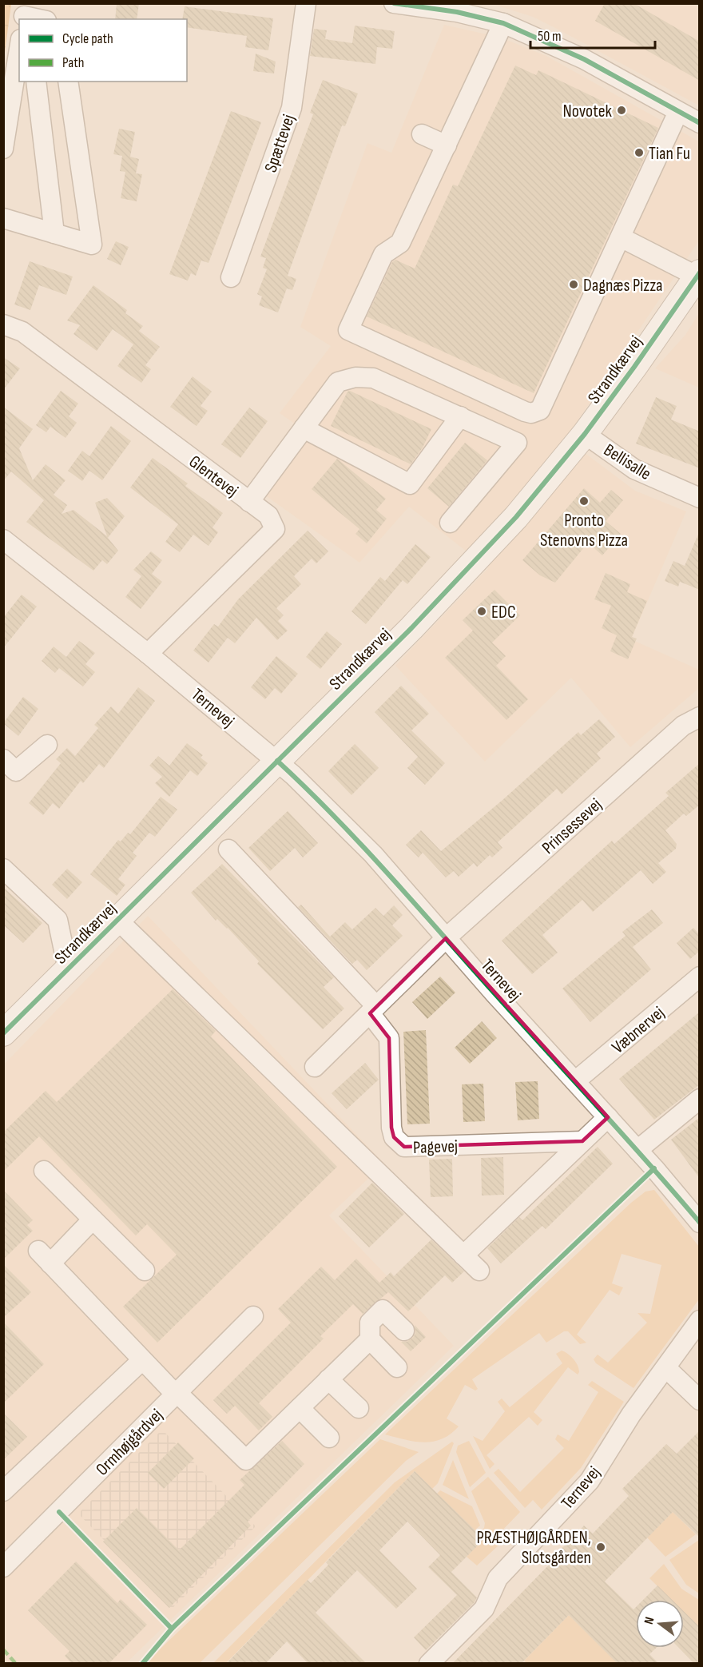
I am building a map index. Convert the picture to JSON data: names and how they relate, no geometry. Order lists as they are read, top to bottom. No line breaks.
{"streets":{"main road":["Strandkærvej"],"street":["Spættevej","Bellisalle","Glentevej","Ternevej","Prinsessevej","Væbnervej","Pagevej","Ormhøjgårdvej"]},"crossings":[["Strandkærvej","Bellisalle"],["Strandkærvej","Ternevej"],["Glentevej","Ternevej"],["Ternevej","Prinsessevej"],["Ternevej","Væbnervej"]],"places":["Novotek","Tian Fu","Dagnæs Pizza","Pronto Stenovns Pizza","EDC","PRÆSTHØJGÅRDEN, Slotsgården"],"legend":["Cycle path","Path"],"scale_bar":"50 m","north":"left"}
